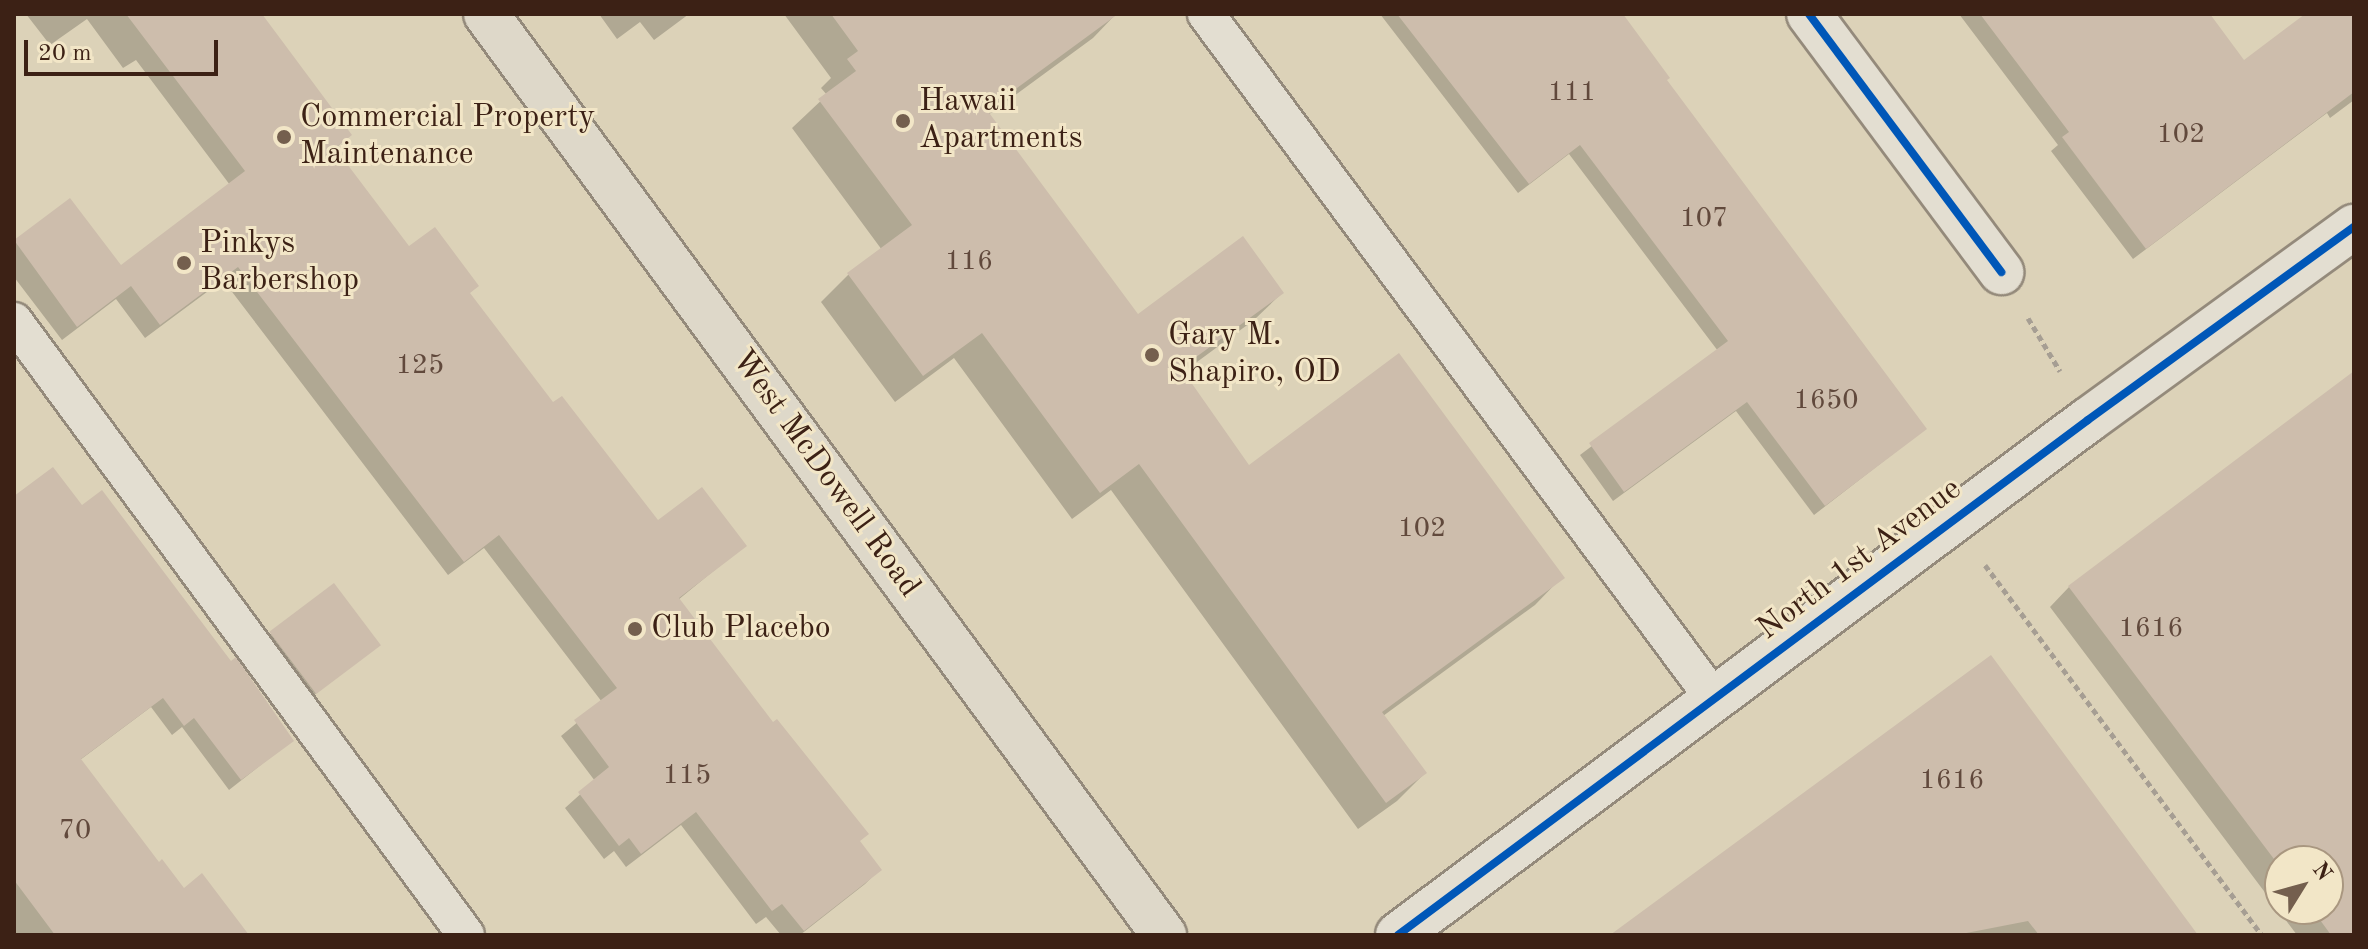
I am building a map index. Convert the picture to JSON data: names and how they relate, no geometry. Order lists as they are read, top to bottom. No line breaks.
{"streets":{"main road":["West McDowell Road"],"street":["North 1st Avenue"]},"places":["Hawaii Apartments","Commercial Property Maintenance","Pinkys Barbershop","Gary M. Shapiro, OD","Club Placebo"],"house_numbers":["111","102","107","116","125","1650","102","1616","115","1616","70"],"scale_bar":"20 m","north":"top right"}
